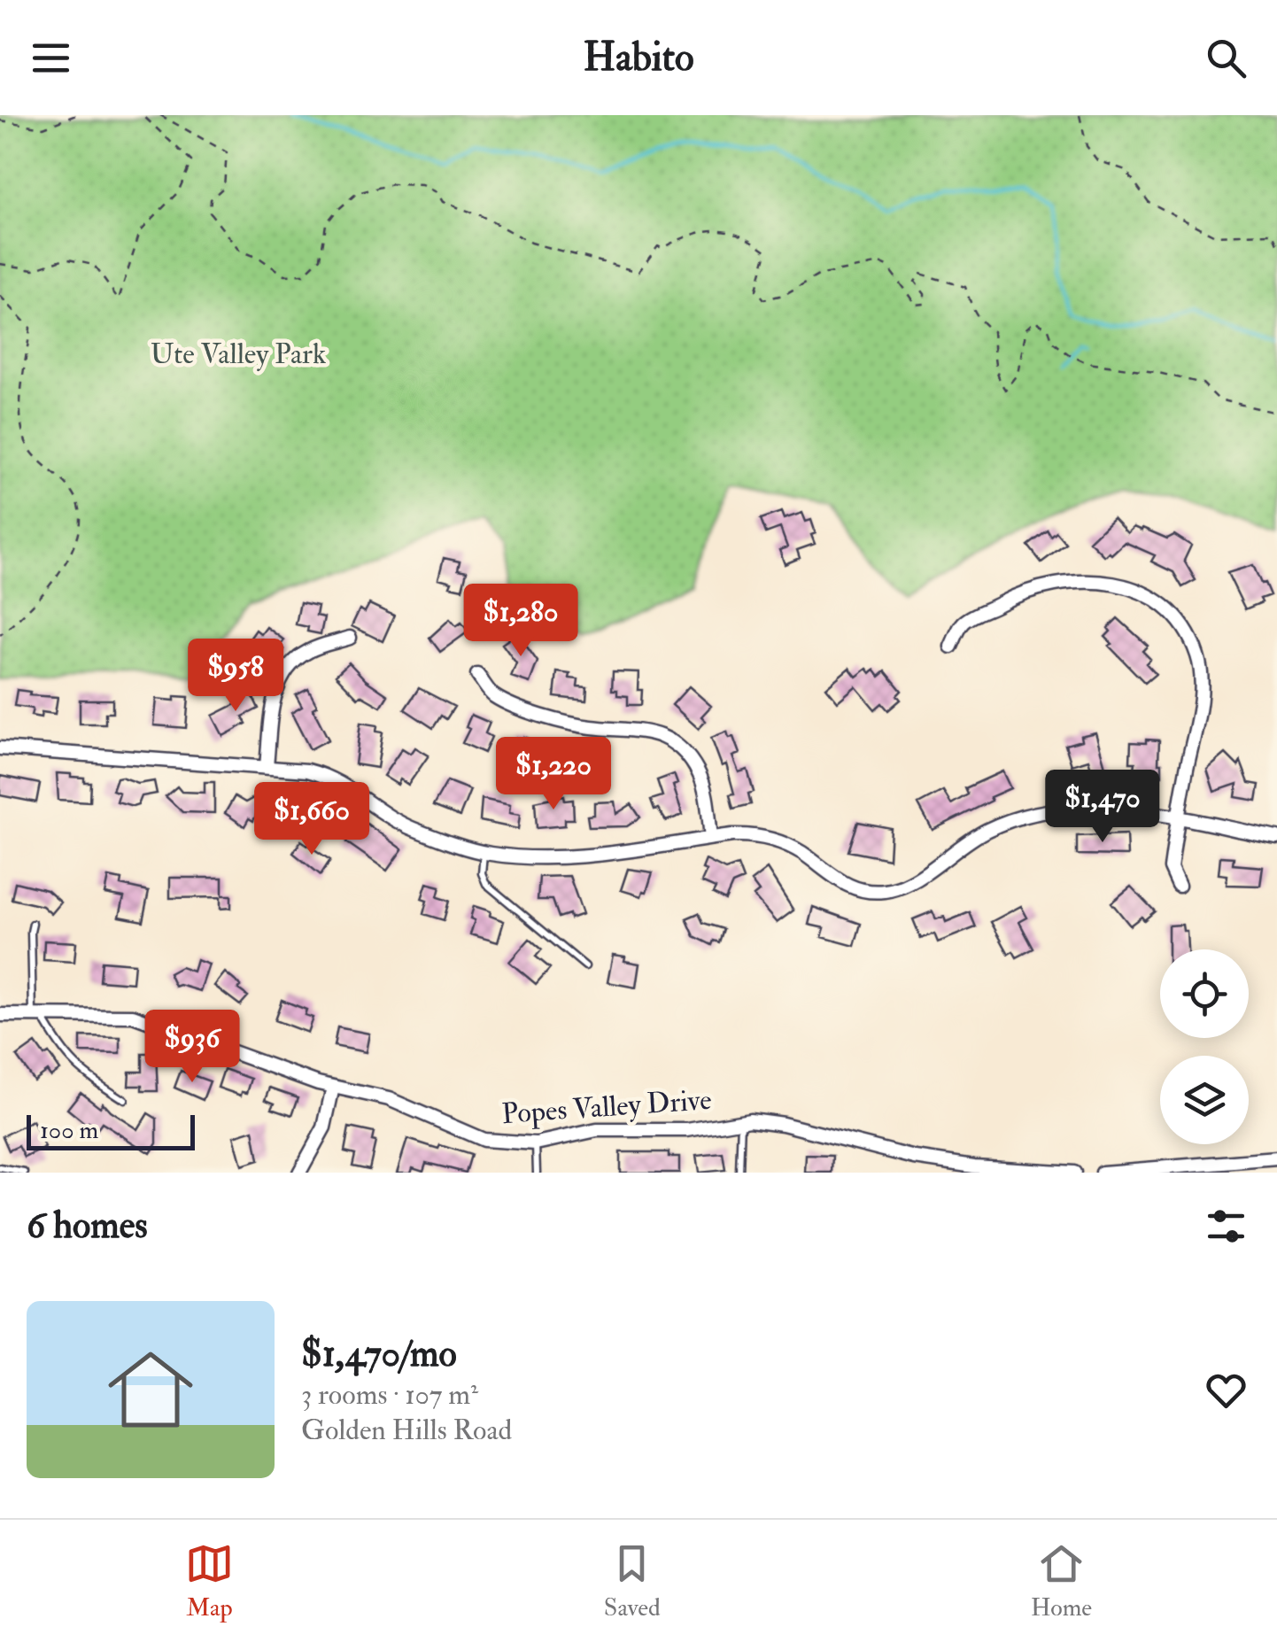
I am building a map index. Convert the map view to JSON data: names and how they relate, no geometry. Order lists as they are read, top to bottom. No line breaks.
{"streets":{"street":["Popes Valley Drive"]},"parks":["Ute Valley Park"],"scale_bar":"100 m","page":{"header":"Habito","price":["$1,280","$958","$1,220","$1,470","$1,660","$936"],"scale":"100 m","heading":"6 homes","list":[{"name":"$1,470/mo","note":"3 rooms · 107 m² · Golden Hills Road"}],"tabs":["Map","Saved","Home"]}}
